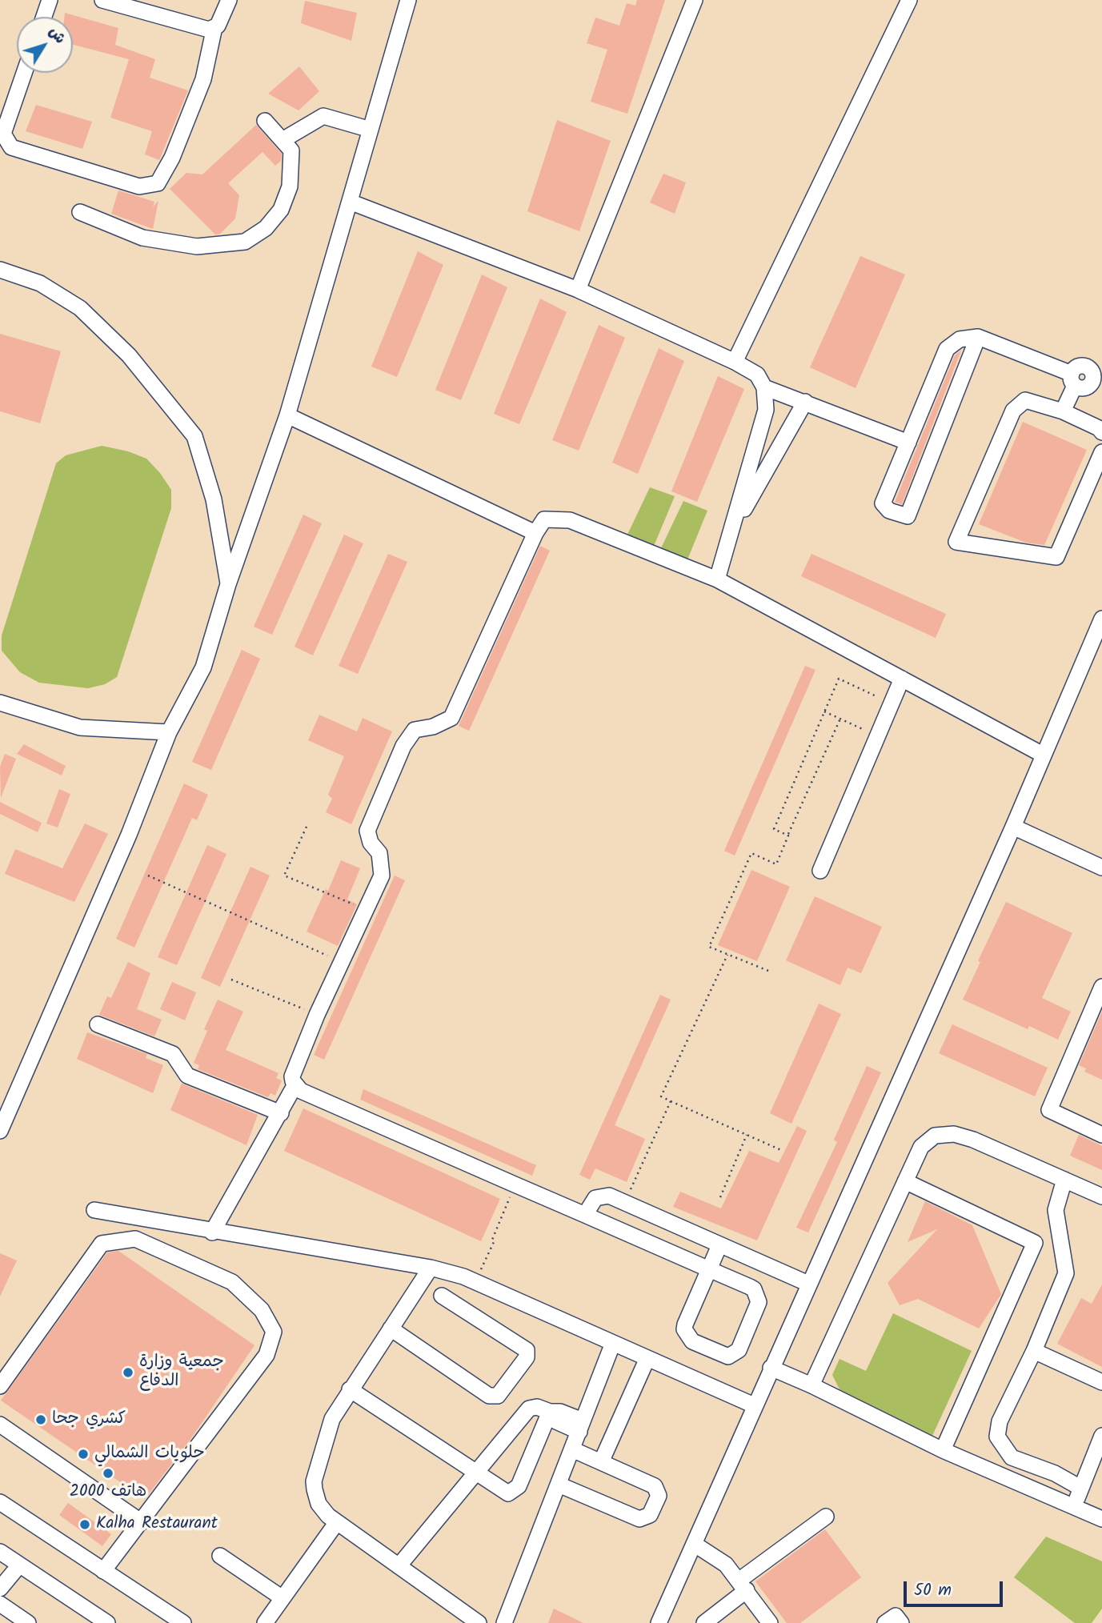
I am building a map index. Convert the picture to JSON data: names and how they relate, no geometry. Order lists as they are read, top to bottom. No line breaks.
{"places":["جمعية وزارة الدفاع","كشري جحا","حلويات الشمالي","هاتف 2000","Kalha Restaurant"],"scale_bar":"50 m","north":"top right"}
